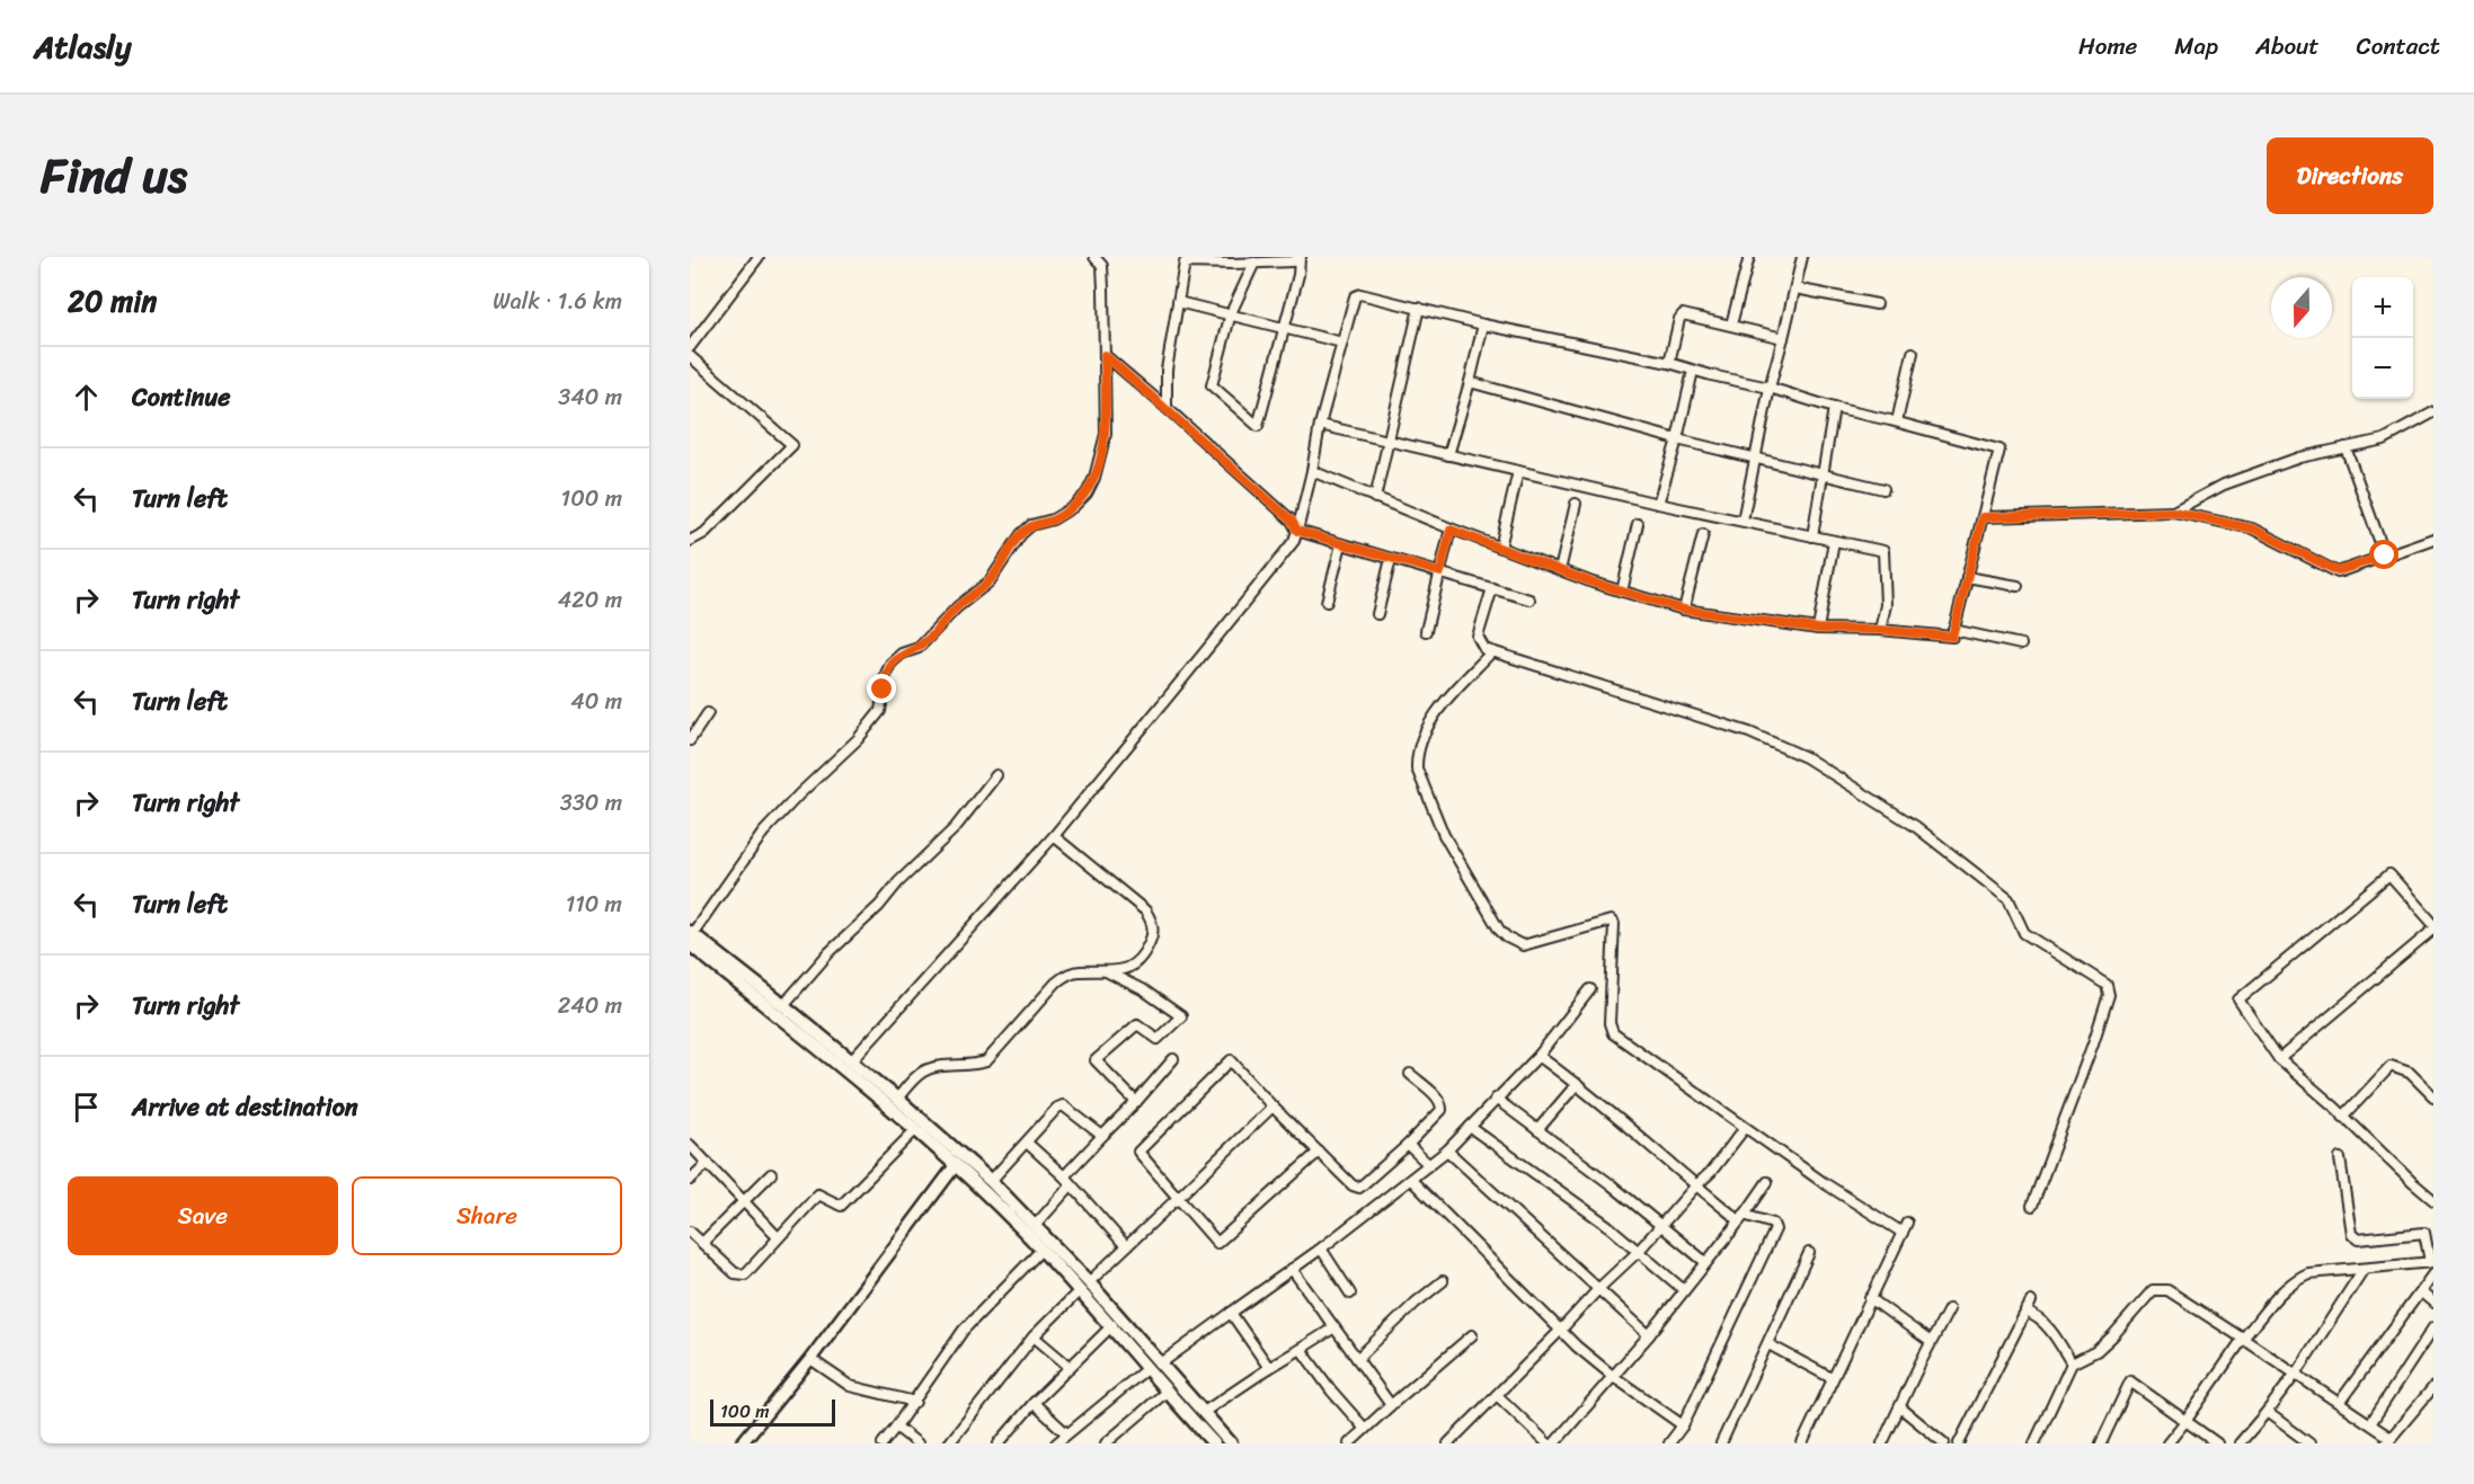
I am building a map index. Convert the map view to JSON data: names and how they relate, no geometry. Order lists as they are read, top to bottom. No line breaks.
{"scale_bar":"100 m","north":"bottom","page":{"header":"Atlasly","nav":["Home","Map","About","Contact"],"title":"Find us","buttons":["Directions",["Save","Share"]],"heading":["20 min","Walk · 1.6 km"],"map_buttons":["+","−"],"list":[["Continue","340 m"],["Turn left","100 m"],["Turn right","420 m"],["Turn left","40 m"],["Turn right","330 m"],["Turn left","110 m"],["Turn right","240 m"],"Arrive at destination"],"scale":"100 m"}}
